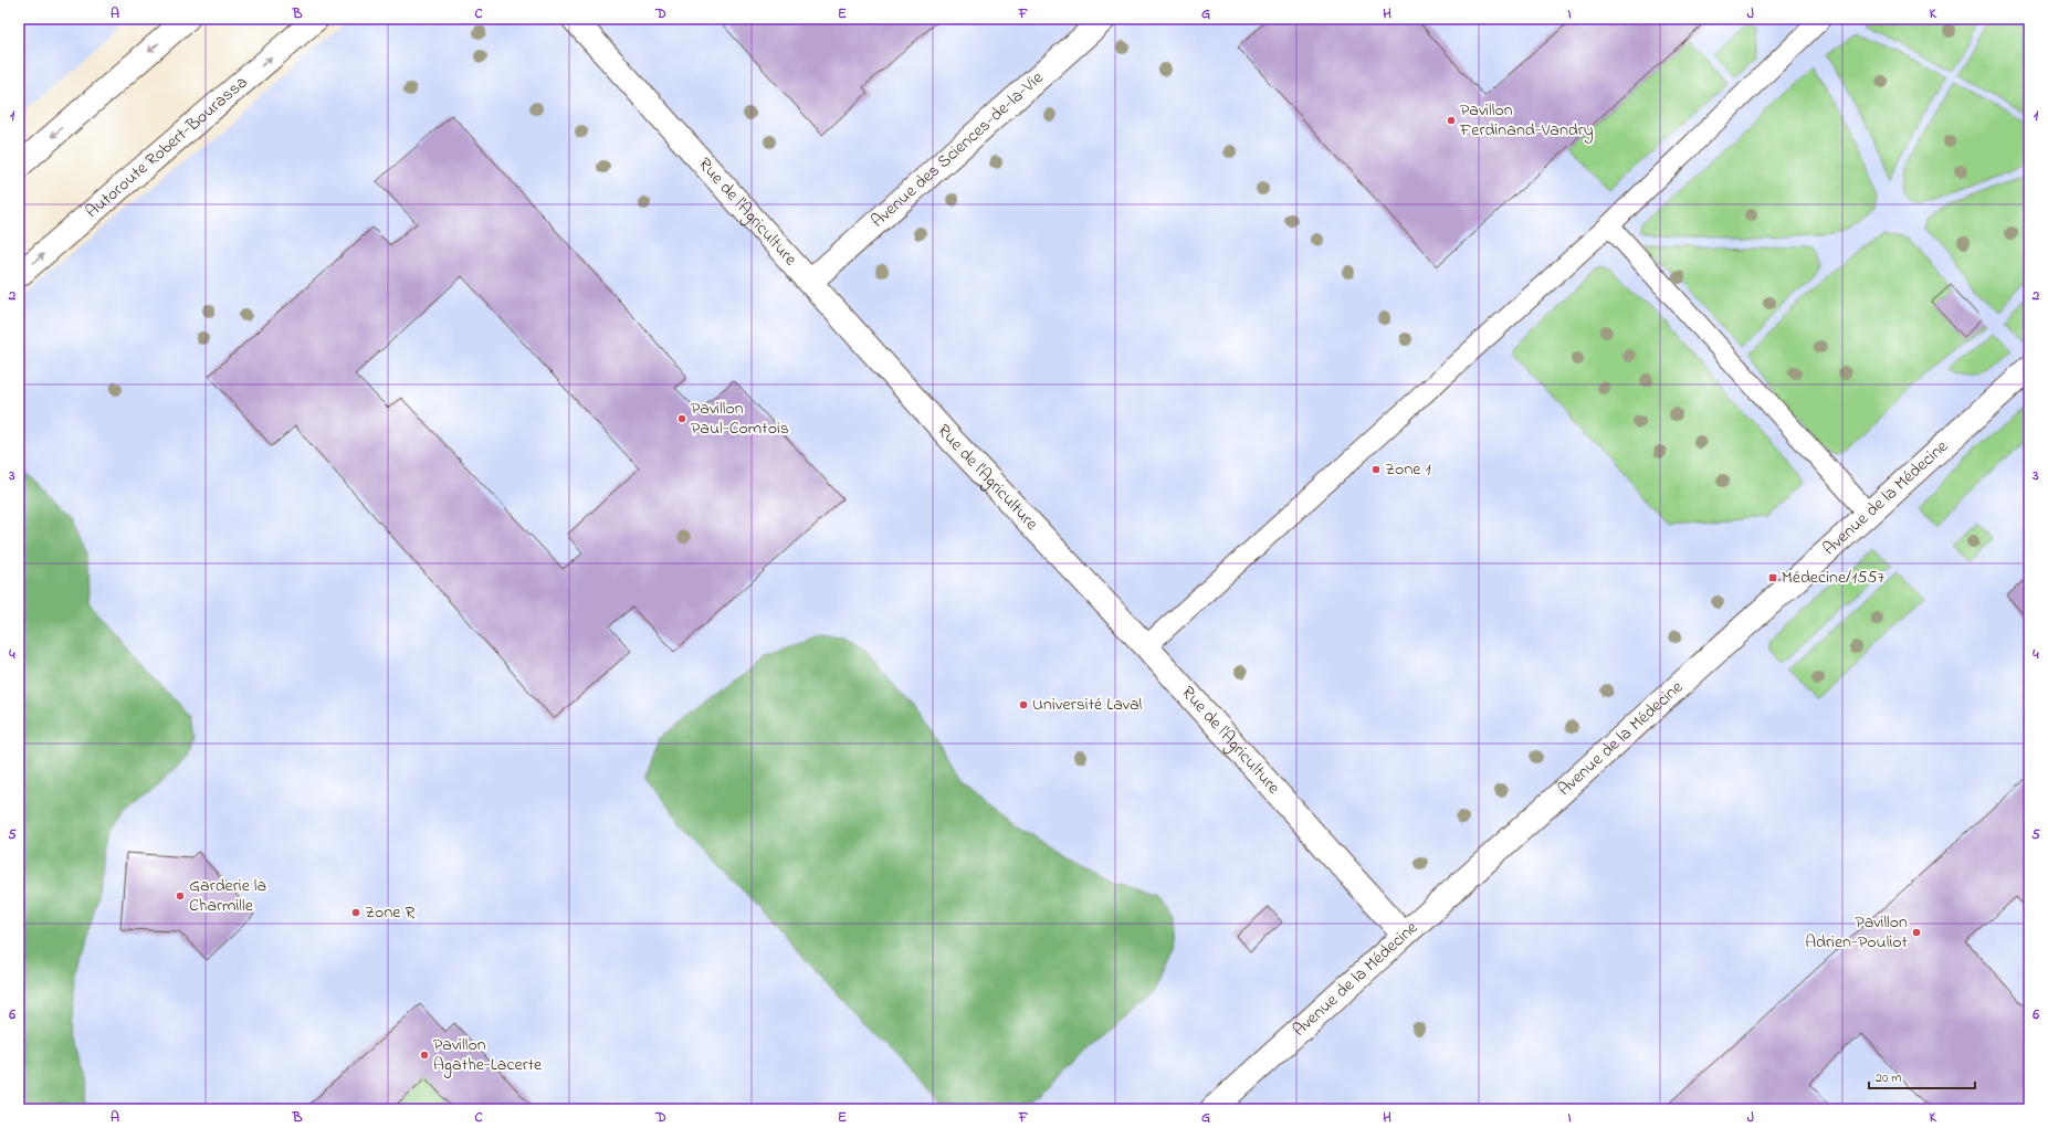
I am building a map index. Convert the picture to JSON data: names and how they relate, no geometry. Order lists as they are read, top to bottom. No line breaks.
{"streets":{"main road":["Autoroute Robert-Bourassa","Avenue des Sciences-de-la-Vie","Rue de l'Agriculture","Avenue de la Médecine"]},"crossings":[["Avenue des Sciences-de-la-Vie","Rue de l'Agriculture"],["Rue de l'Agriculture","Avenue de la Médecine"]],"places":{"other":["Pavillon Ferdinand-Vandry","Pavillon Paul-Comtois","Zone 1","Université Laval","Garderie la Charmille","Zone R","Pavillon Adrien-Pouliot","Pavillon Agathe-Lacerte"],"transit":["Médecine/1557"]},"scale_bar":"20 m","grid":{"columns":["A","B","C","D","E","F","G","H","I","J","K"],"rows":["1","2","3","4","5","6"]}}
